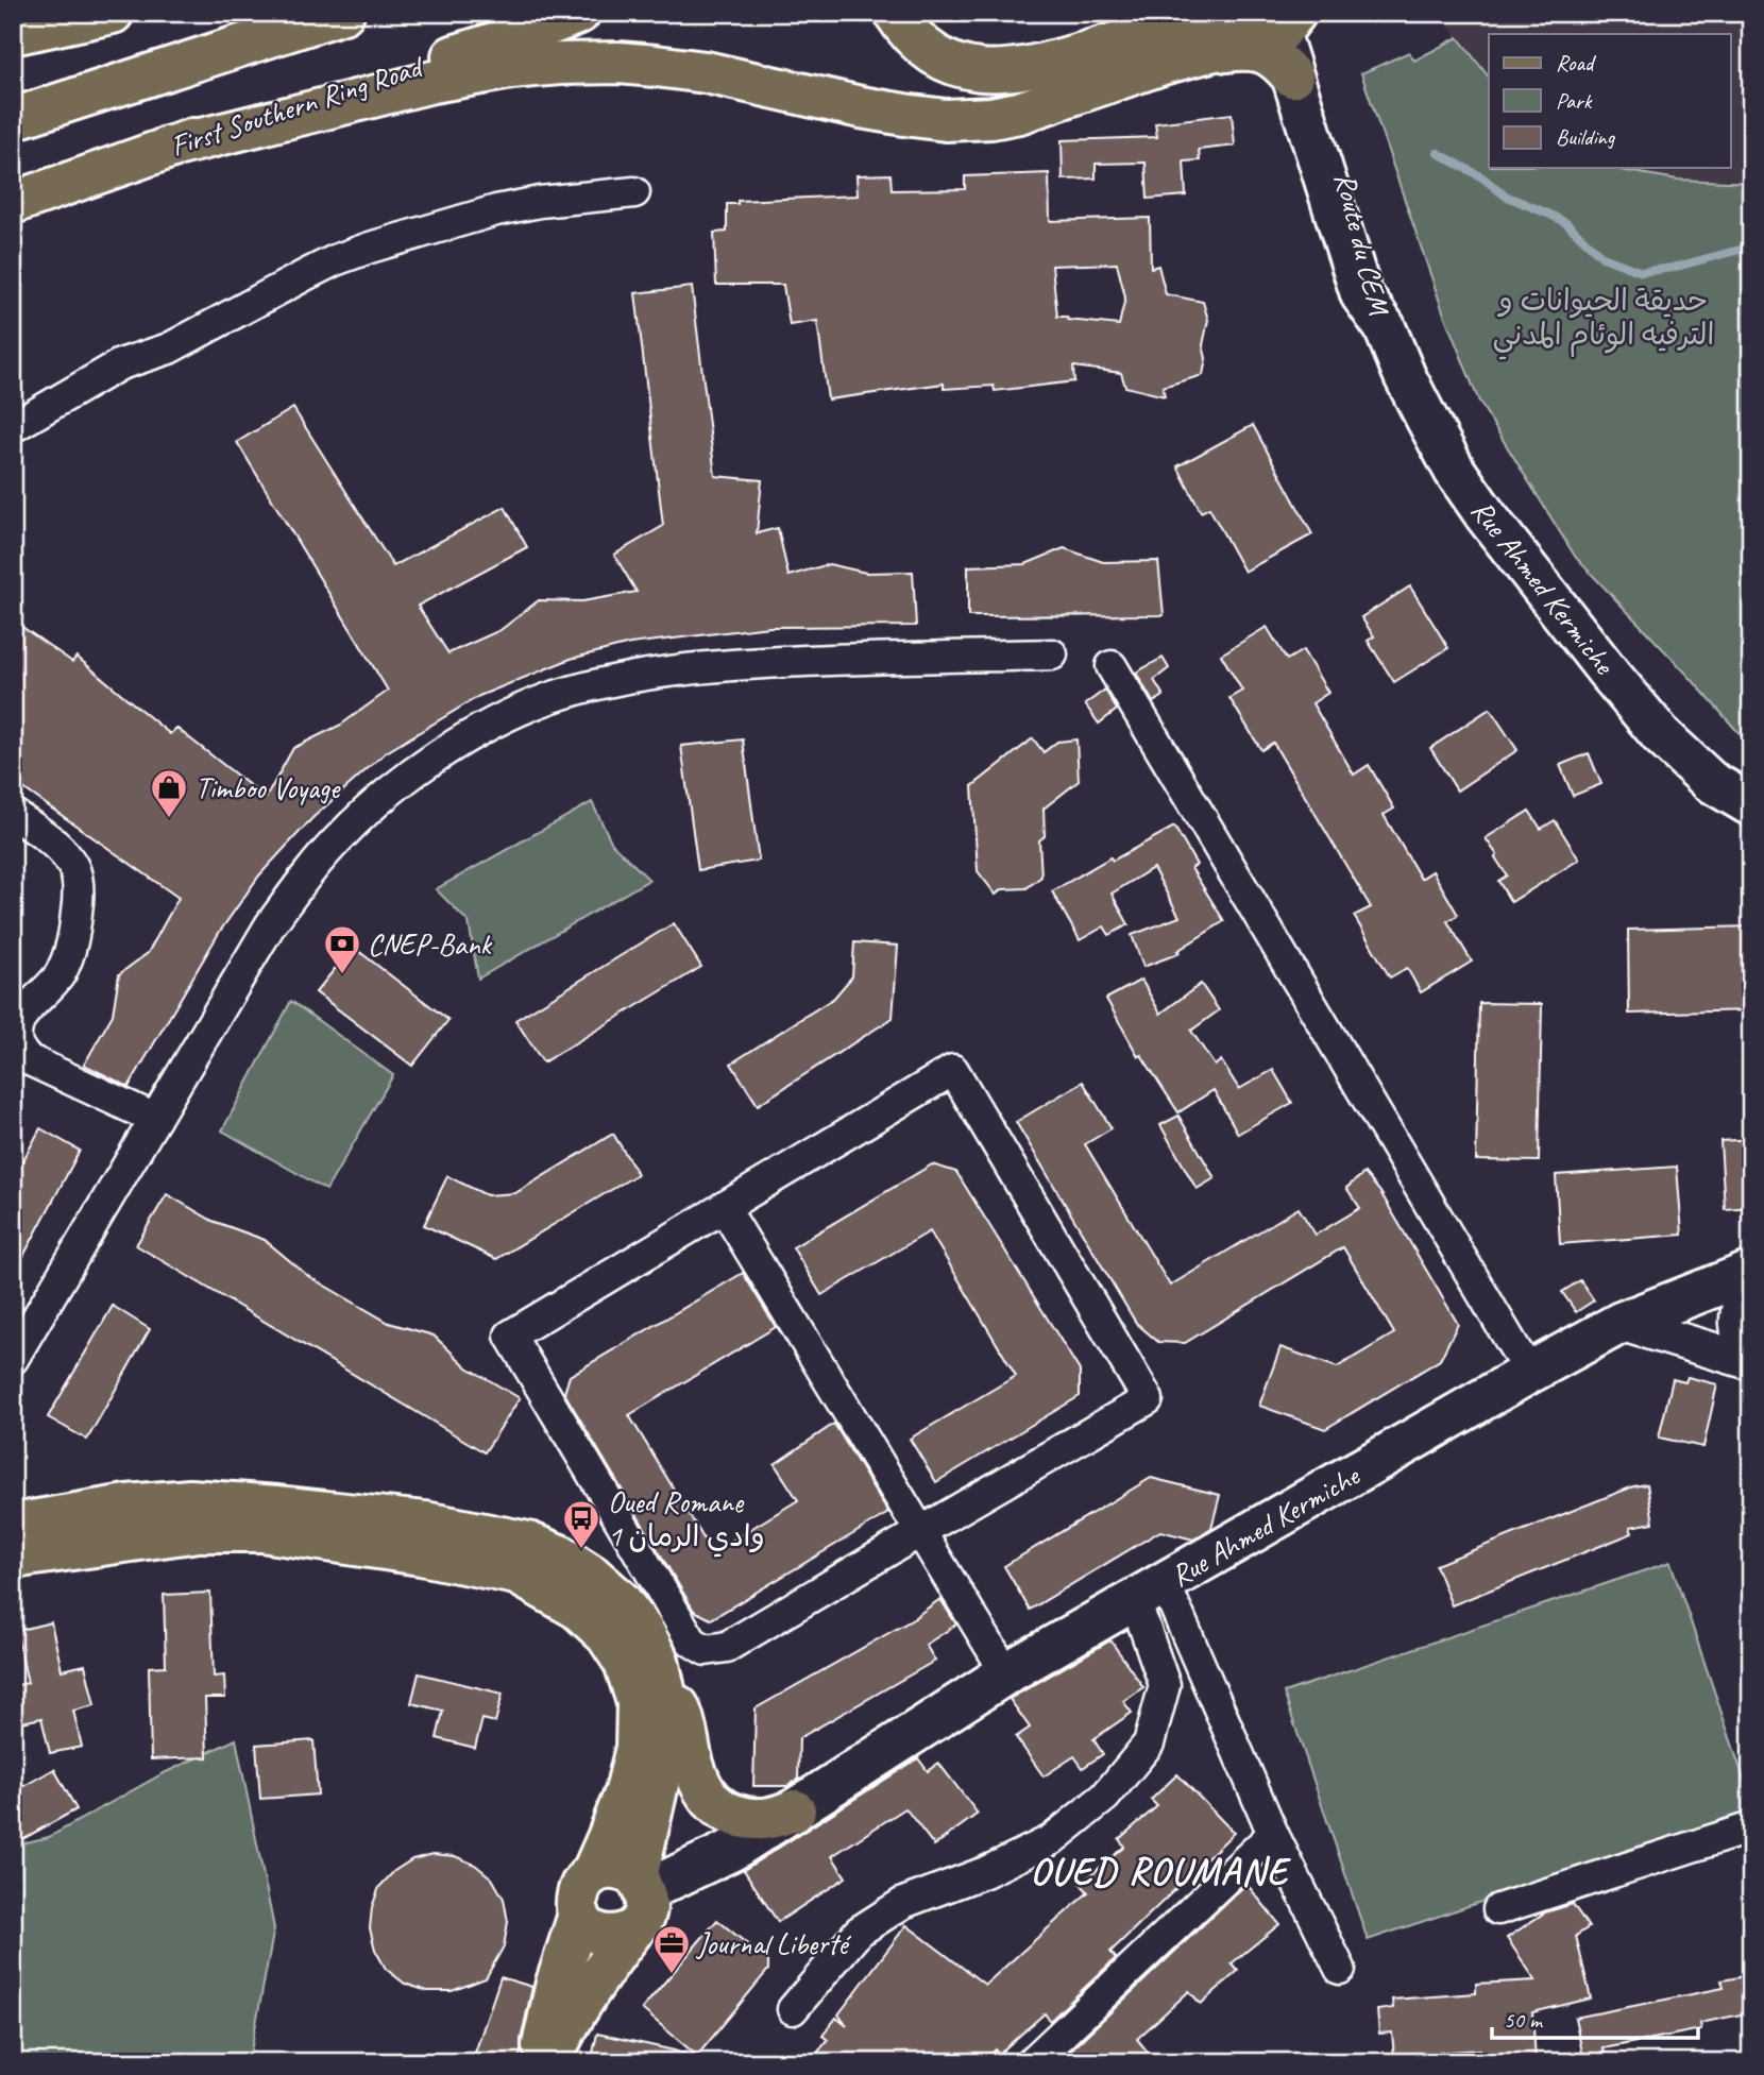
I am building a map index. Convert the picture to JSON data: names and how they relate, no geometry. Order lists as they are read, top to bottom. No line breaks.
{"streets":{"main road":["First Southern Ring Road","Route du CEM","Rue Ahmed Kermiche"]},"crossings":[["Route du CEM","Rue Ahmed Kermiche"]],"districts":["OUED ROUMANE"],"parks":["حديقة الحيوانات و الترفيه الوئام المدني"],"places":{"shop":["Timboo Voyage"],"bank":["CNEP-Bank"],"bus stop":["Oued Romane 1 وادي الرمان"],"office":["Journal Liberté"]},"legend":["Road","Park","Building"],"scale_bar":"50 m"}
